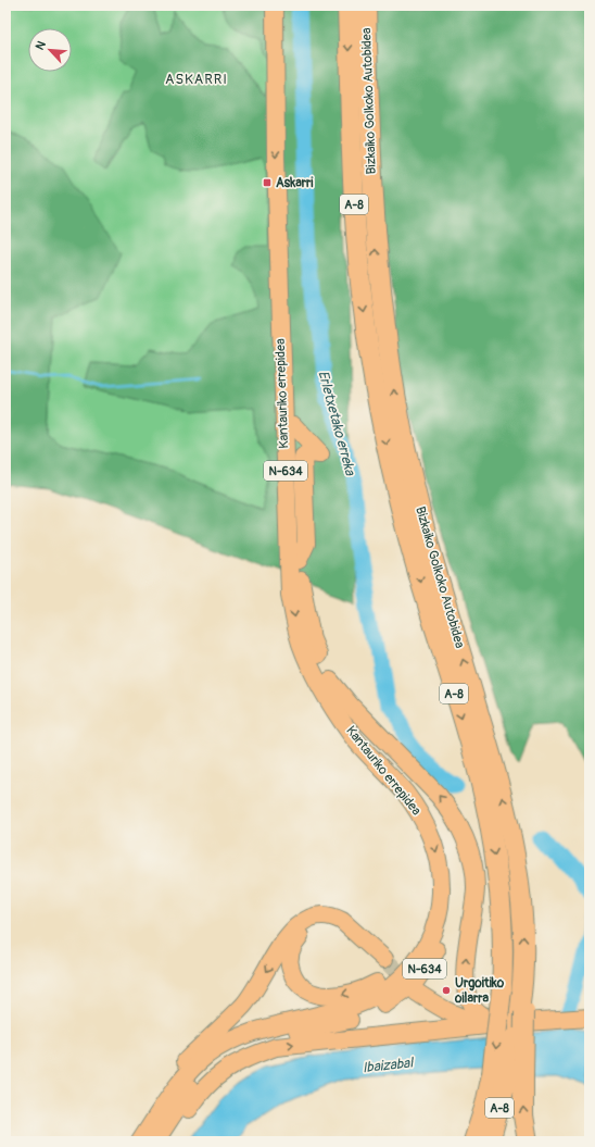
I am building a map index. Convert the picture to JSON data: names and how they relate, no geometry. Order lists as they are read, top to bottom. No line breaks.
{"streets":{"highway":["Bizkaiko Golkoko Autobidea","A-8","Kantauriko errepidea","N-634"]},"crossings":[["Kantauriko errepidea","N-634"]],"districts":["ASKARRI"],"water":["Erletxetako erreka","Ibaizabal"],"places":{"transit":["Askarri"],"other":["Urgoitiko oilarra"]},"north":"top left"}
